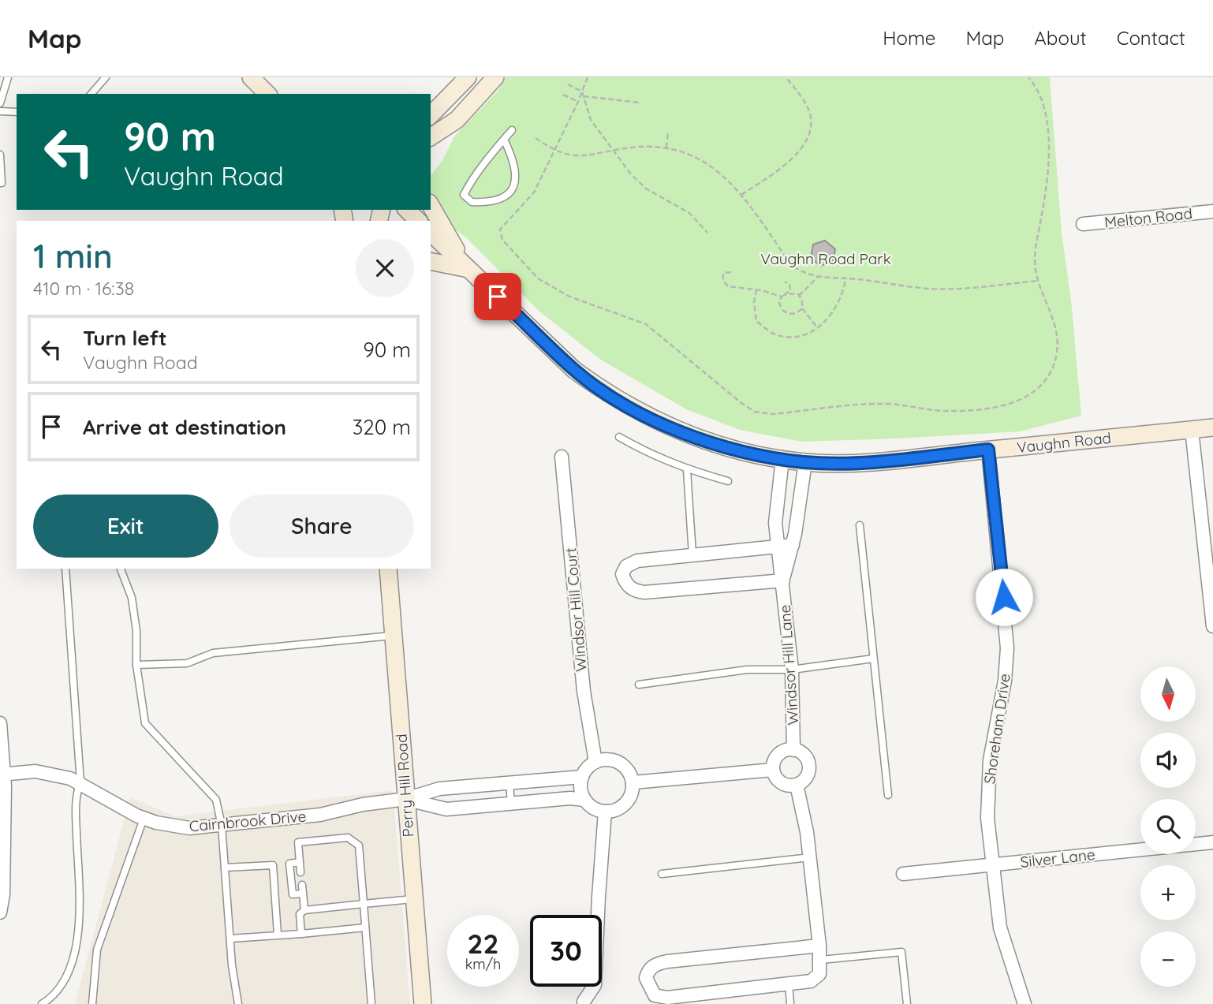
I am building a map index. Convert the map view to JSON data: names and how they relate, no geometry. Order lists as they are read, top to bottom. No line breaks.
{"streets":{"main road":["Vaughn Road","Perry Hill Road"],"street":["Melton Road","Windsor Hill Court","Windsor Hill Lane","Shoreham Drive","Cairnbrook Drive","Silver Lane"]},"crossings":[["Vaughn Road","Windsor Hill Lane"],["Vaughn Road","Shoreham Drive"],["Shoreham Drive","Silver Lane"],["Perry Hill Road","Cairnbrook Drive"]],"parks":["Vaughn Road Park"],"north":"bottom","page":{"header":"Map","nav":["Home","Map","About","Contact"],"turn":["90 m","Vaughn Road"],"heading":["1 min","410 m · 16:38"],"list":[{"name":"Turn left","note":"Vaughn Road","value":"90 m"},{"name":"Arrive at destination","value":"320 m"}],"buttons":["Exit","Share"],"map_buttons":["+","−"],"speed":"22 km/h","limit":"30"}}
